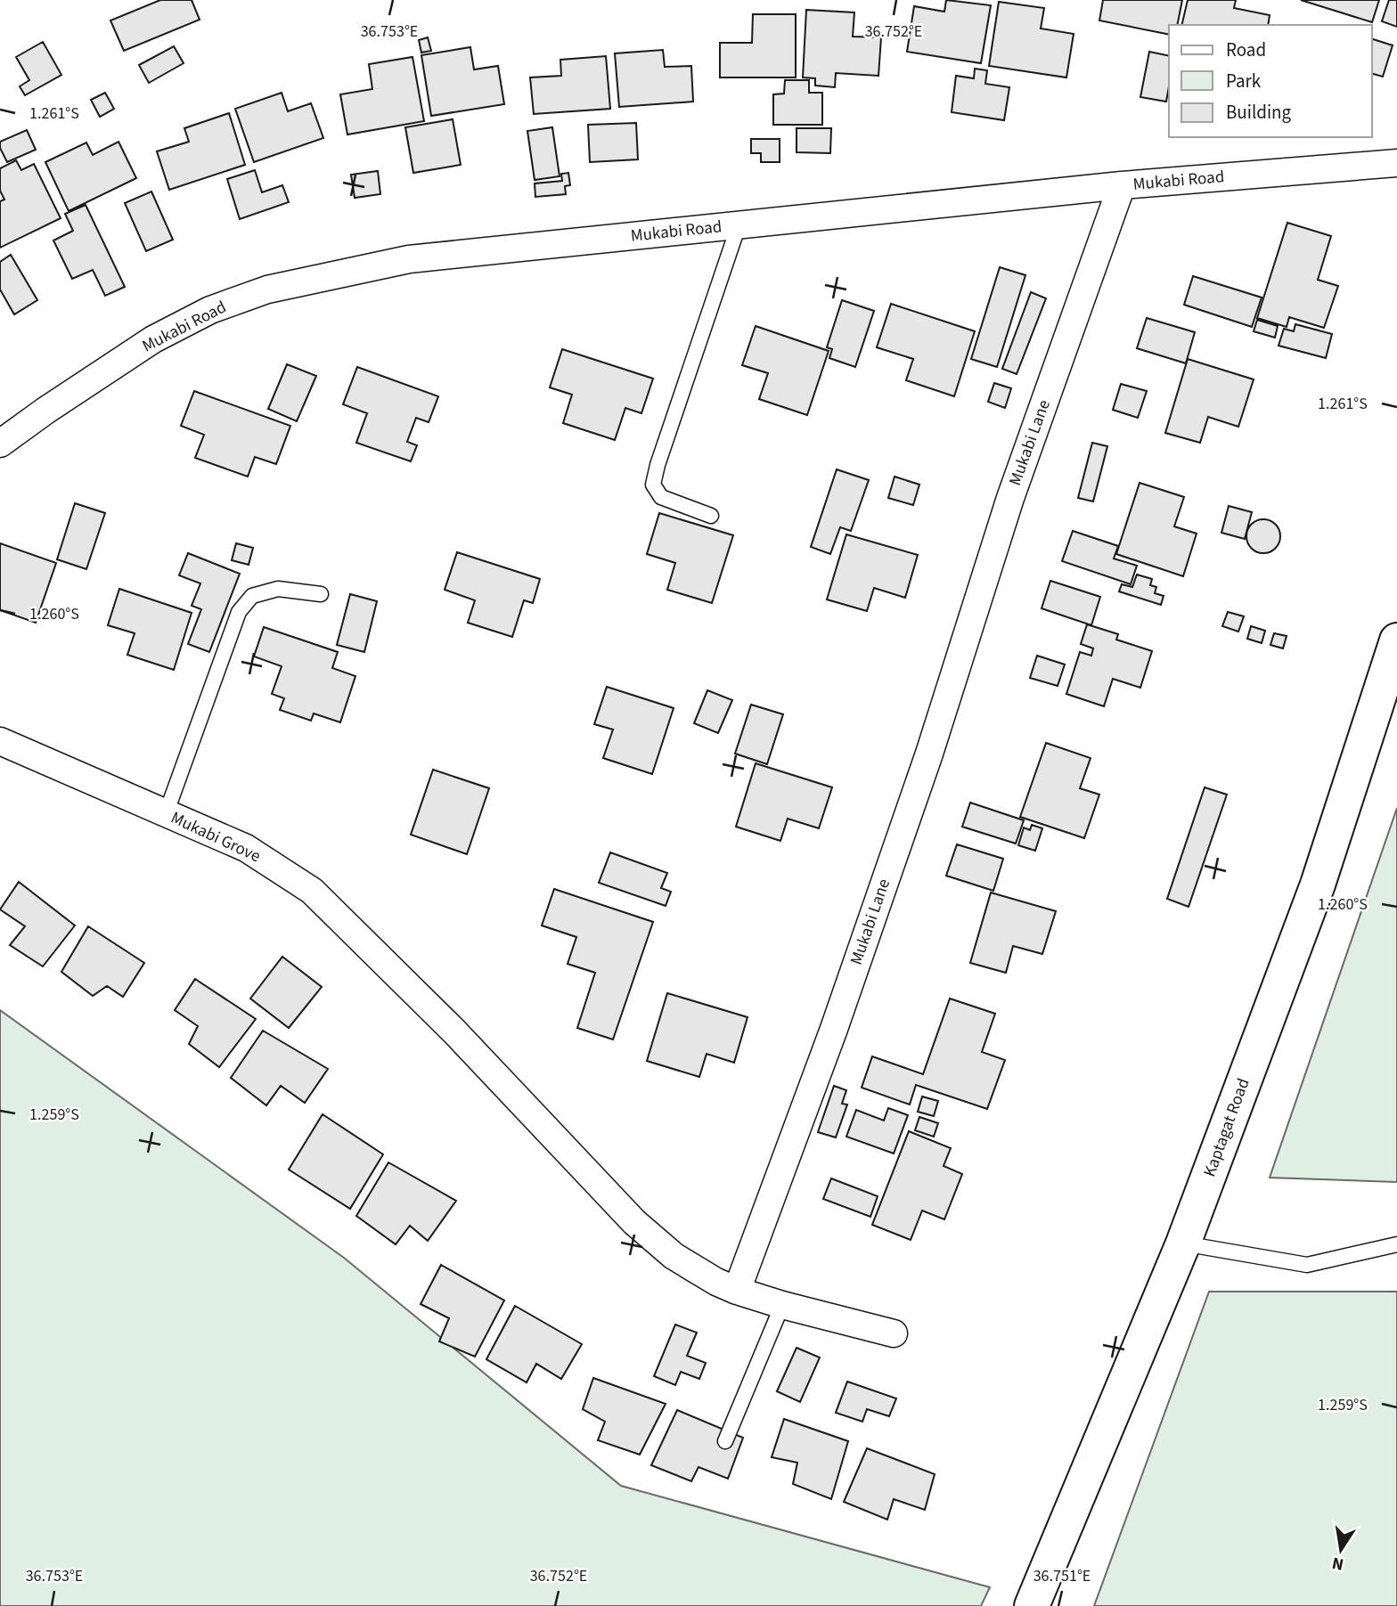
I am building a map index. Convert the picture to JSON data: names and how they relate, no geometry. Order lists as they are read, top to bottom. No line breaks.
{"streets":{"main road":["Kaptagat Road"],"street":["Mukabi Road","Mukabi Lane","Mukabi Grove"]},"crossings":[["Mukabi Road","Mukabi Lane"],["Mukabi Lane","Mukabi Grove"]],"legend":["Road","Park","Building"],"north":"bottom","coordinates":["36.753°E","36.752°E","1.261°S","1.260°S","1.259°S","36.751°E"]}
